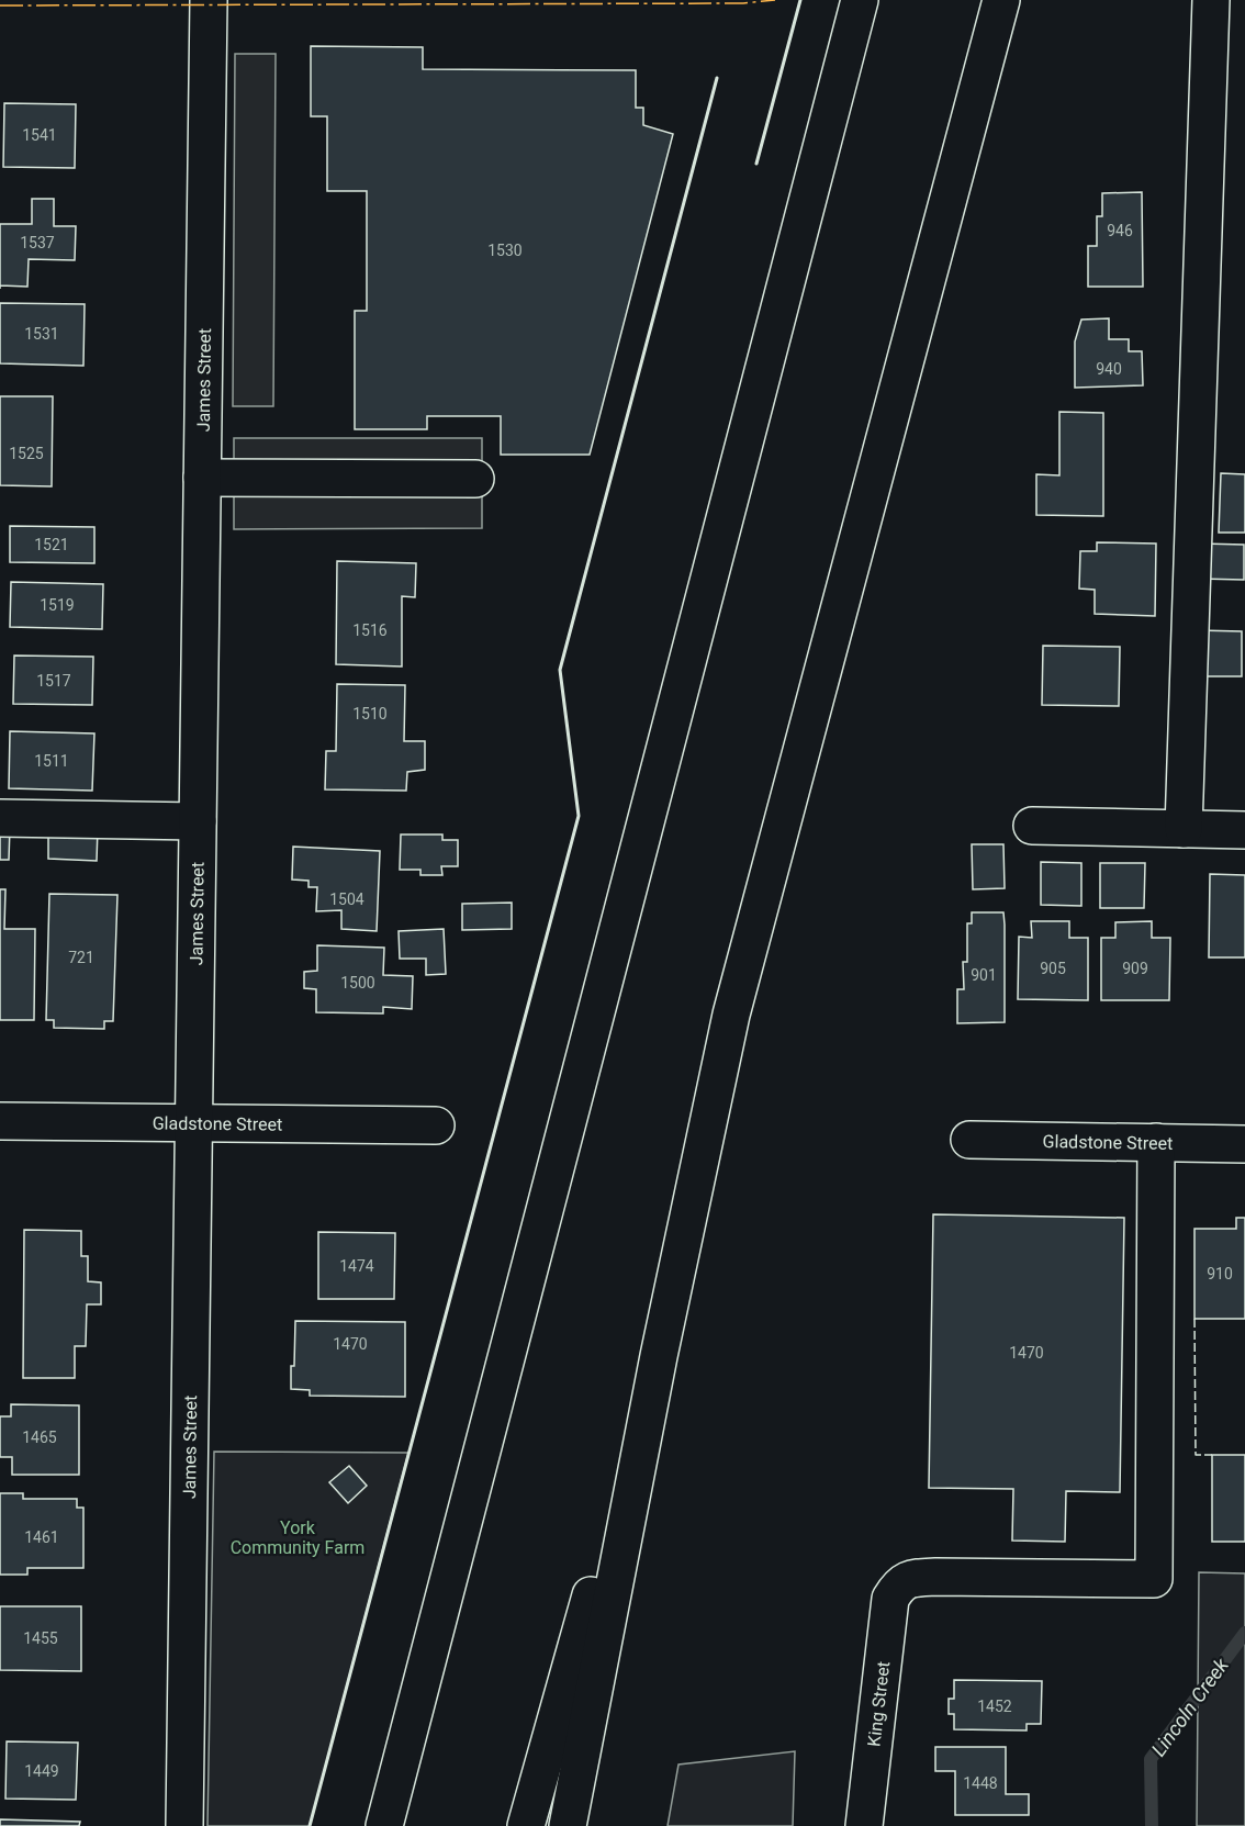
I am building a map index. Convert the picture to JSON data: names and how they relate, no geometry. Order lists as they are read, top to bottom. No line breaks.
{"streets":{"main road":["James Street","Gladstone Street","King Street"]},"crossings":[["James Street","Gladstone Street"],["Gladstone Street","King Street"]],"water":["Lincoln Creek"],"parks":["York Community Farm"],"house_numbers":["1541","946","1537","1530","1531","940","1525","1521","1519","1516","1517","1510","1511","1504","721","905","909","901","1500","1474","910","1470","1470","1465","1461","1455","1452","1449","1448"]}
